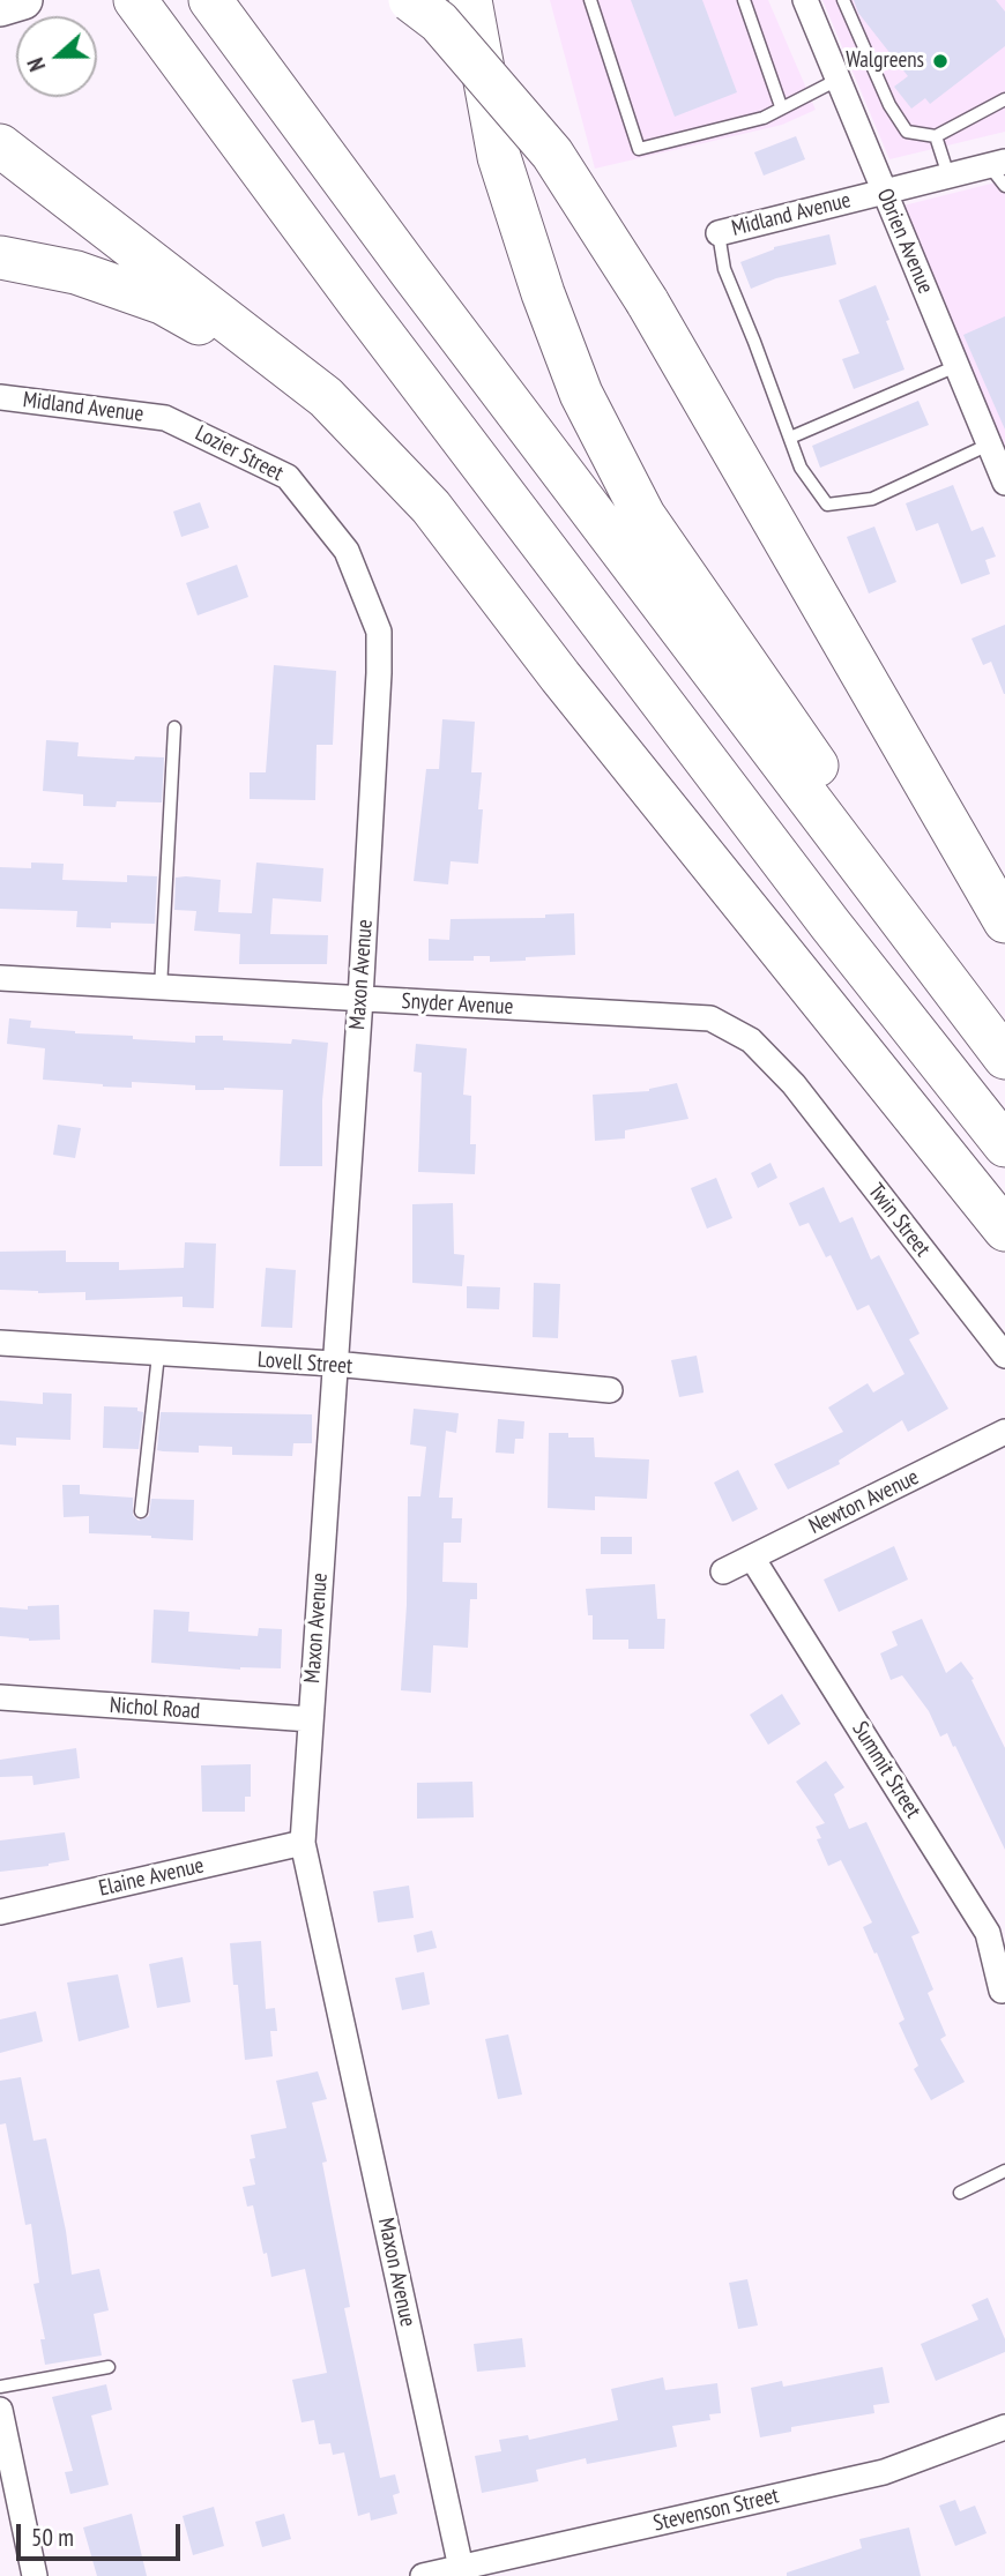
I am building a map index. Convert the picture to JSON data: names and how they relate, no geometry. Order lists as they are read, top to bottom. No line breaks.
{"streets":{"street":["Midland Avenue","Obrien Avenue","Lozier Street","Maxon Avenue","Snyder Avenue","Twin Street","Lovell Street","Newton Avenue","Nichol Road","Summit Street","Elaine Avenue","Stevenson Street"]},"crossings":[["Midland Avenue","Obrien Avenue"],["Midland Avenue","Lozier Street"],["Lozier Street","Maxon Avenue"],["Maxon Avenue","Snyder Avenue"],["Maxon Avenue","Lovell Street"],["Maxon Avenue","Nichol Road"],["Maxon Avenue","Elaine Avenue"],["Maxon Avenue","Stevenson Street"],["Snyder Avenue","Twin Street"],["Newton Avenue","Summit Street"]],"places":["Walgreens"],"scale_bar":"50 m","north":"left"}
